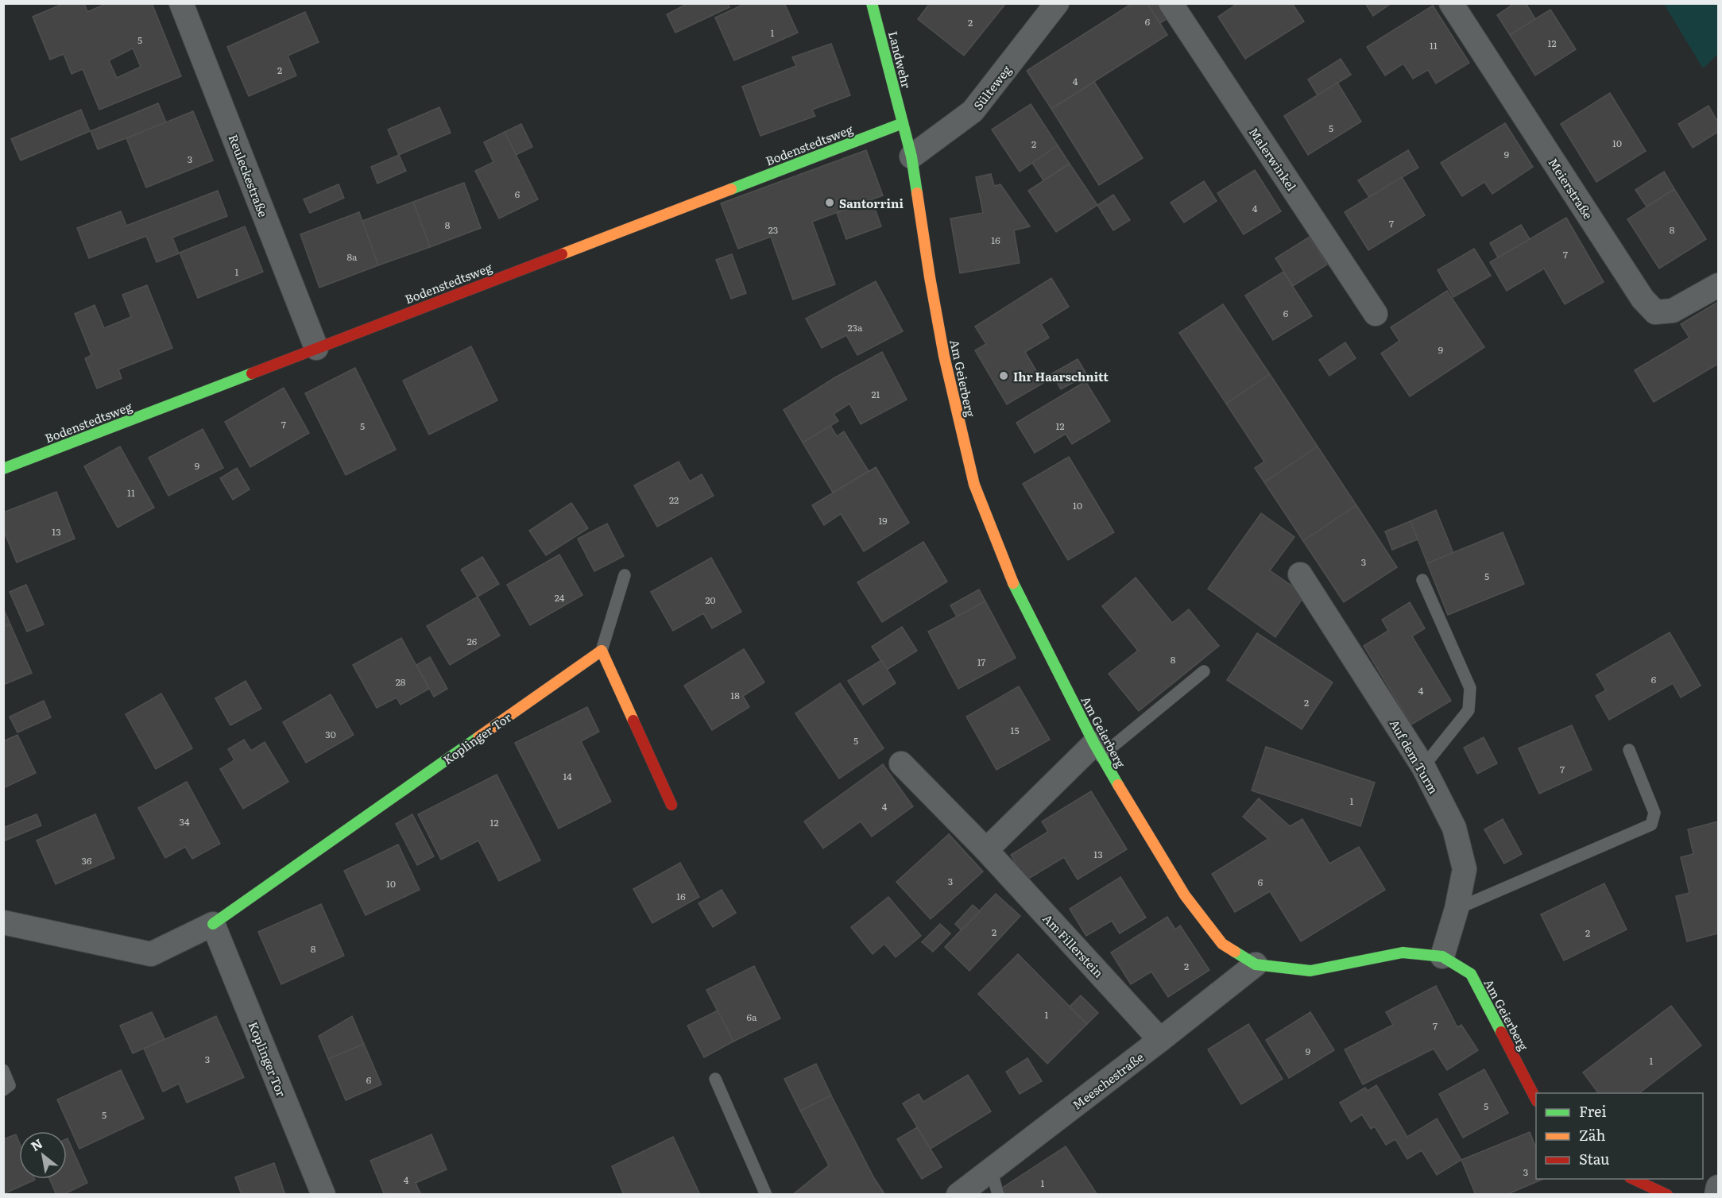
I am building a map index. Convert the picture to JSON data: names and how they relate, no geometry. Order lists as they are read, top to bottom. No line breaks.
{"streets":{"street":["Landwehr","Sülteweg","Bodenstedtsweg","Malerwinkel","Reuleckestraße","Meierstraße","Am Geierberg","Koplinger Tor","Auf dem Turm","Am Fillerstein","Meeschestraße"]},"crossings":[["Landwehr","Bodenstedtsweg"],["Landwehr","Am Geierberg"],["Sülteweg","Am Geierberg"],["Bodenstedtsweg","Reuleckestraße"],["Bodenstedtsweg","Am Geierberg"],["Am Geierberg","Auf dem Turm"],["Am Geierberg","Meeschestraße"],["Am Fillerstein","Meeschestraße"]],"places":["Santorrini","Ihr Haarschnitt"],"house_numbers":["6","2","1","5","12","11","2","4","5","10","2","9","3","6","4","7","8","23","8","16","7","8a","1","6","23a","9","21","7","5","12","9","11","22","10","19","13","3","5","24","20","26","8","17","6","28","4","18","2","15","30","5","7","14","1","4","34","12","13","36","3","6","10","16","2","2","8","2","1","6a","7","9","3","1","6","5","5","3","4","1"],"legend":["Frei","Zäh","Stau"],"north":"top left"}
